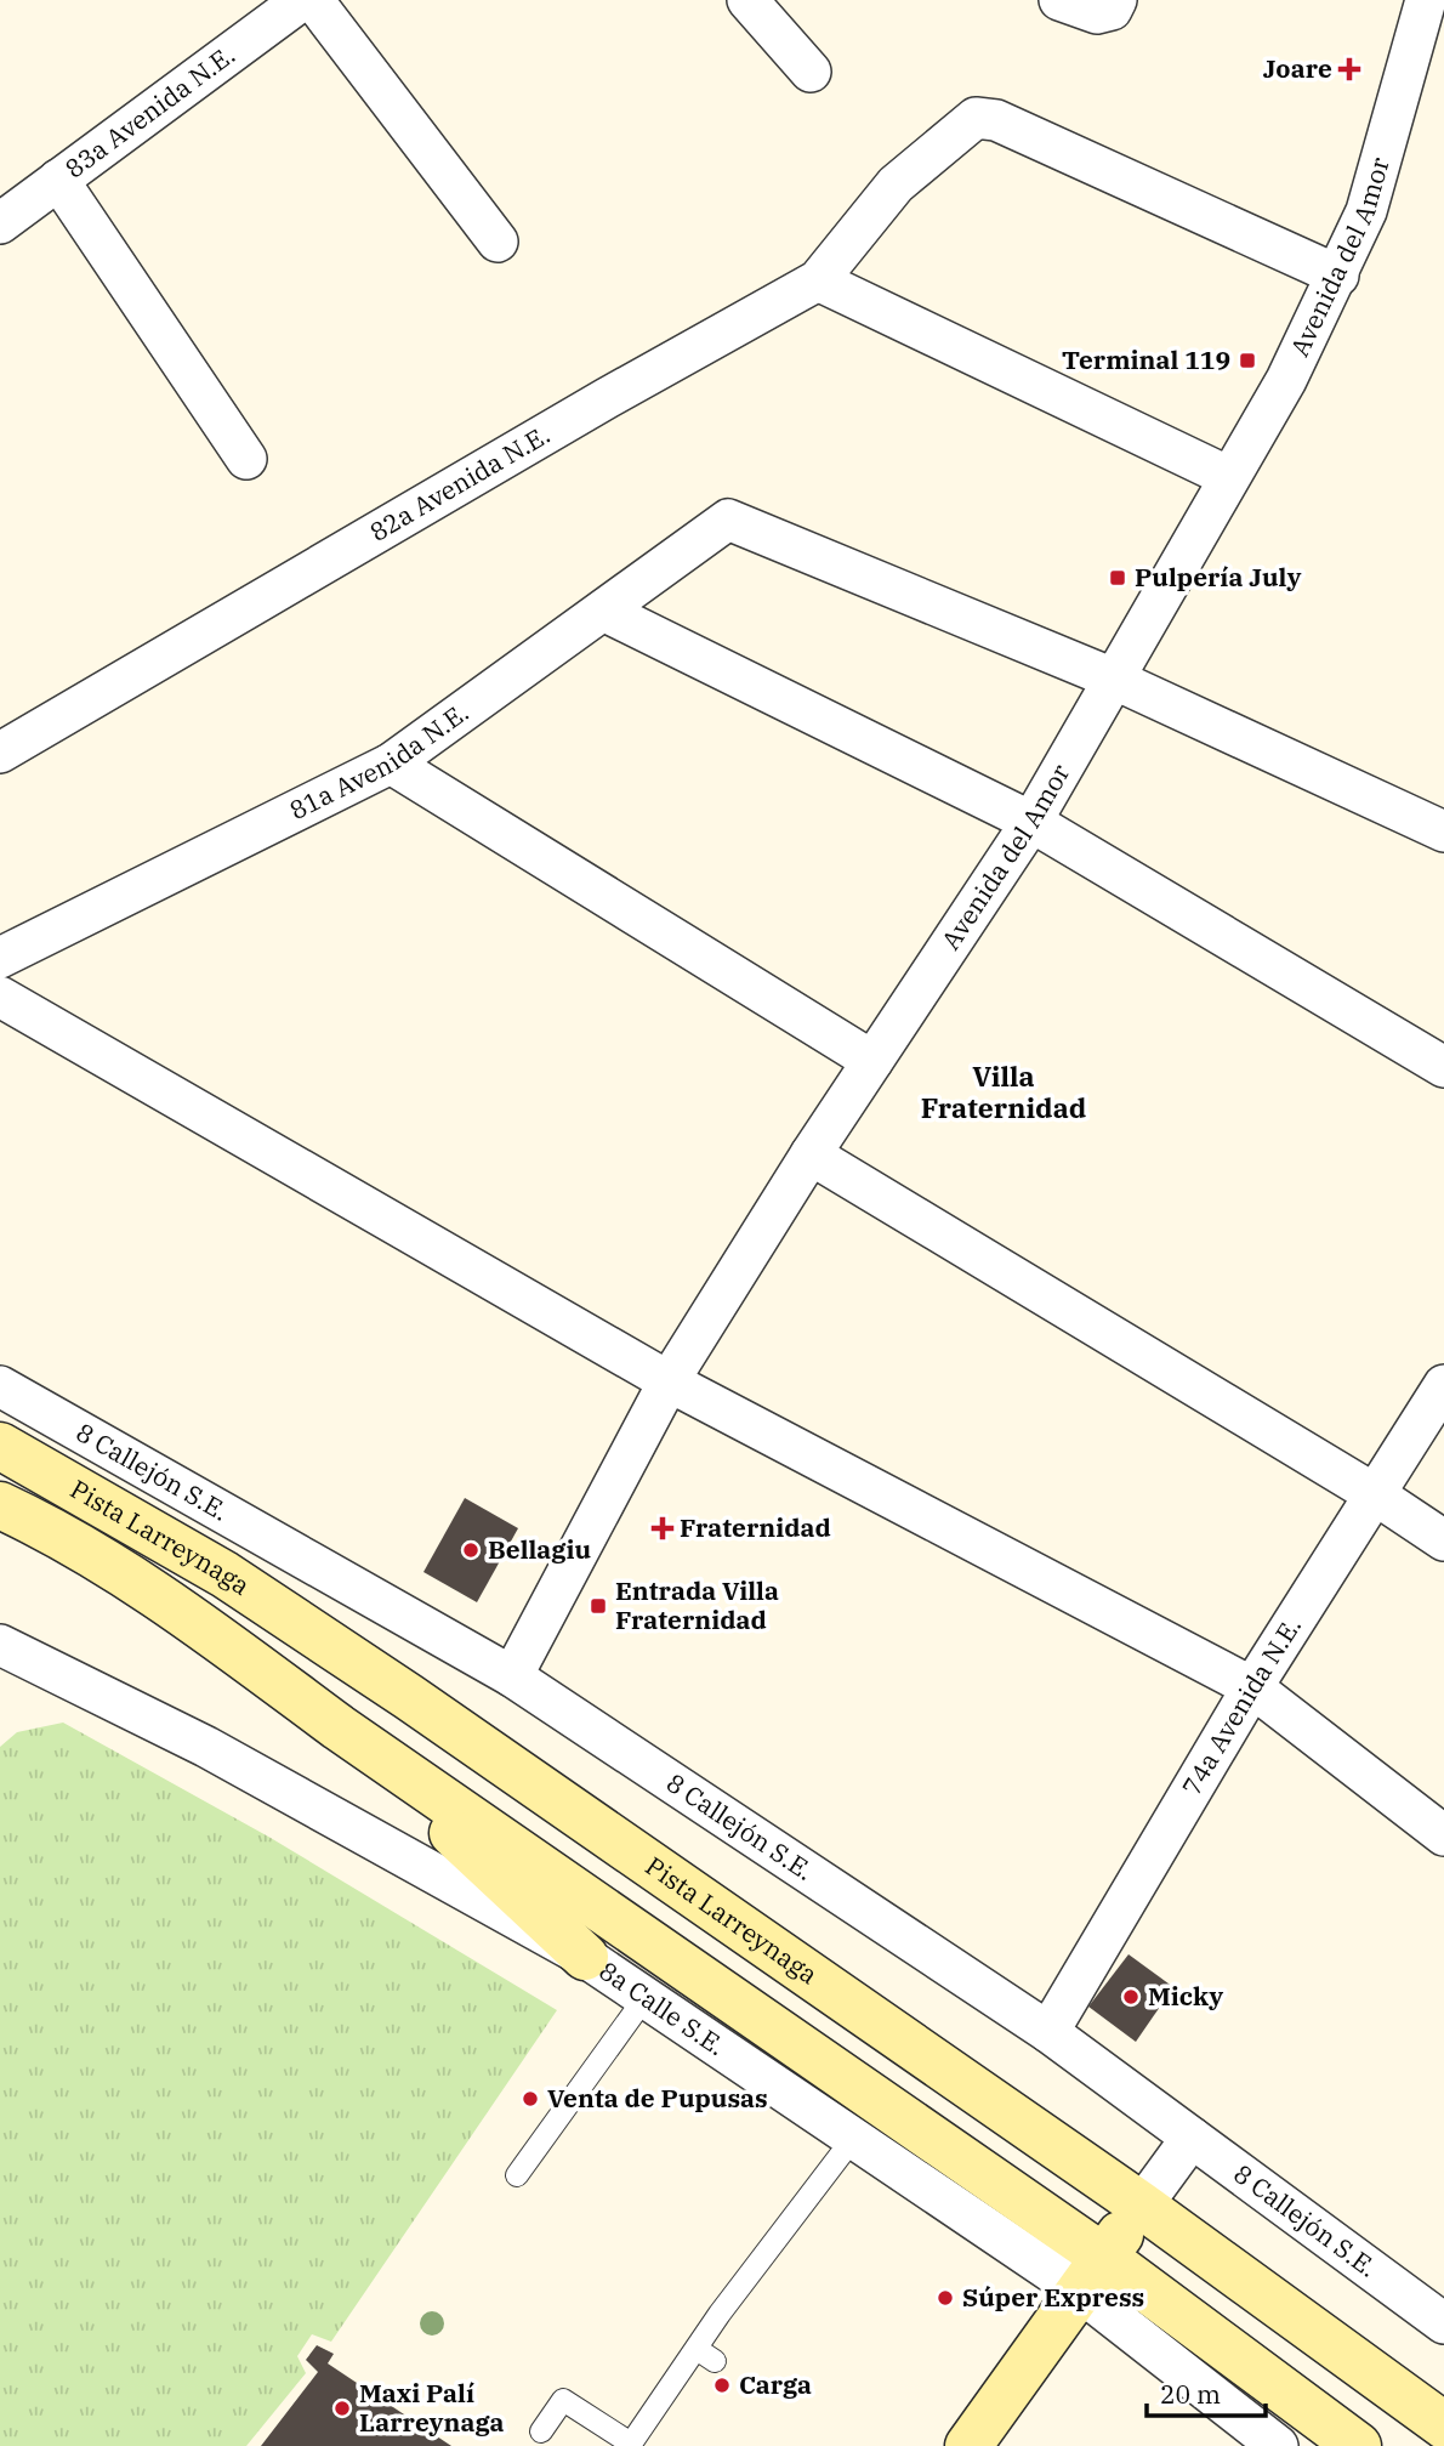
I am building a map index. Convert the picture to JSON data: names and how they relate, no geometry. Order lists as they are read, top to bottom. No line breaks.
{"streets":{"main road":["Pista Larreynaga"],"street":["83a Avenida N.E.","Avenida del Amor","82a Avenida N.E.","81a Avenida N.E.","8 Callejón S.E.","74a Avenida N.E.","8a Calle S.E."]},"crossings":[["Avenida del Amor","82a Avenida N.E."],["Avenida del Amor","81a Avenida N.E."],["Avenida del Amor","8 Callejón S.E."],["8 Callejón S.E.","74a Avenida N.E."],["Pista Larreynaga","8a Calle S.E."]],"districts":["Villa Fraternidad"],"places":{"health":["Joare","Fraternidad"],"transit":["Terminal 119","Pulpería July","Entrada Villa Fraternidad"],"other":["Bellagiu","Micky","Venta de Pupusas","Súper Express","Carga","Maxi Palí Larreynaga"]},"scale_bar":"20 m"}
